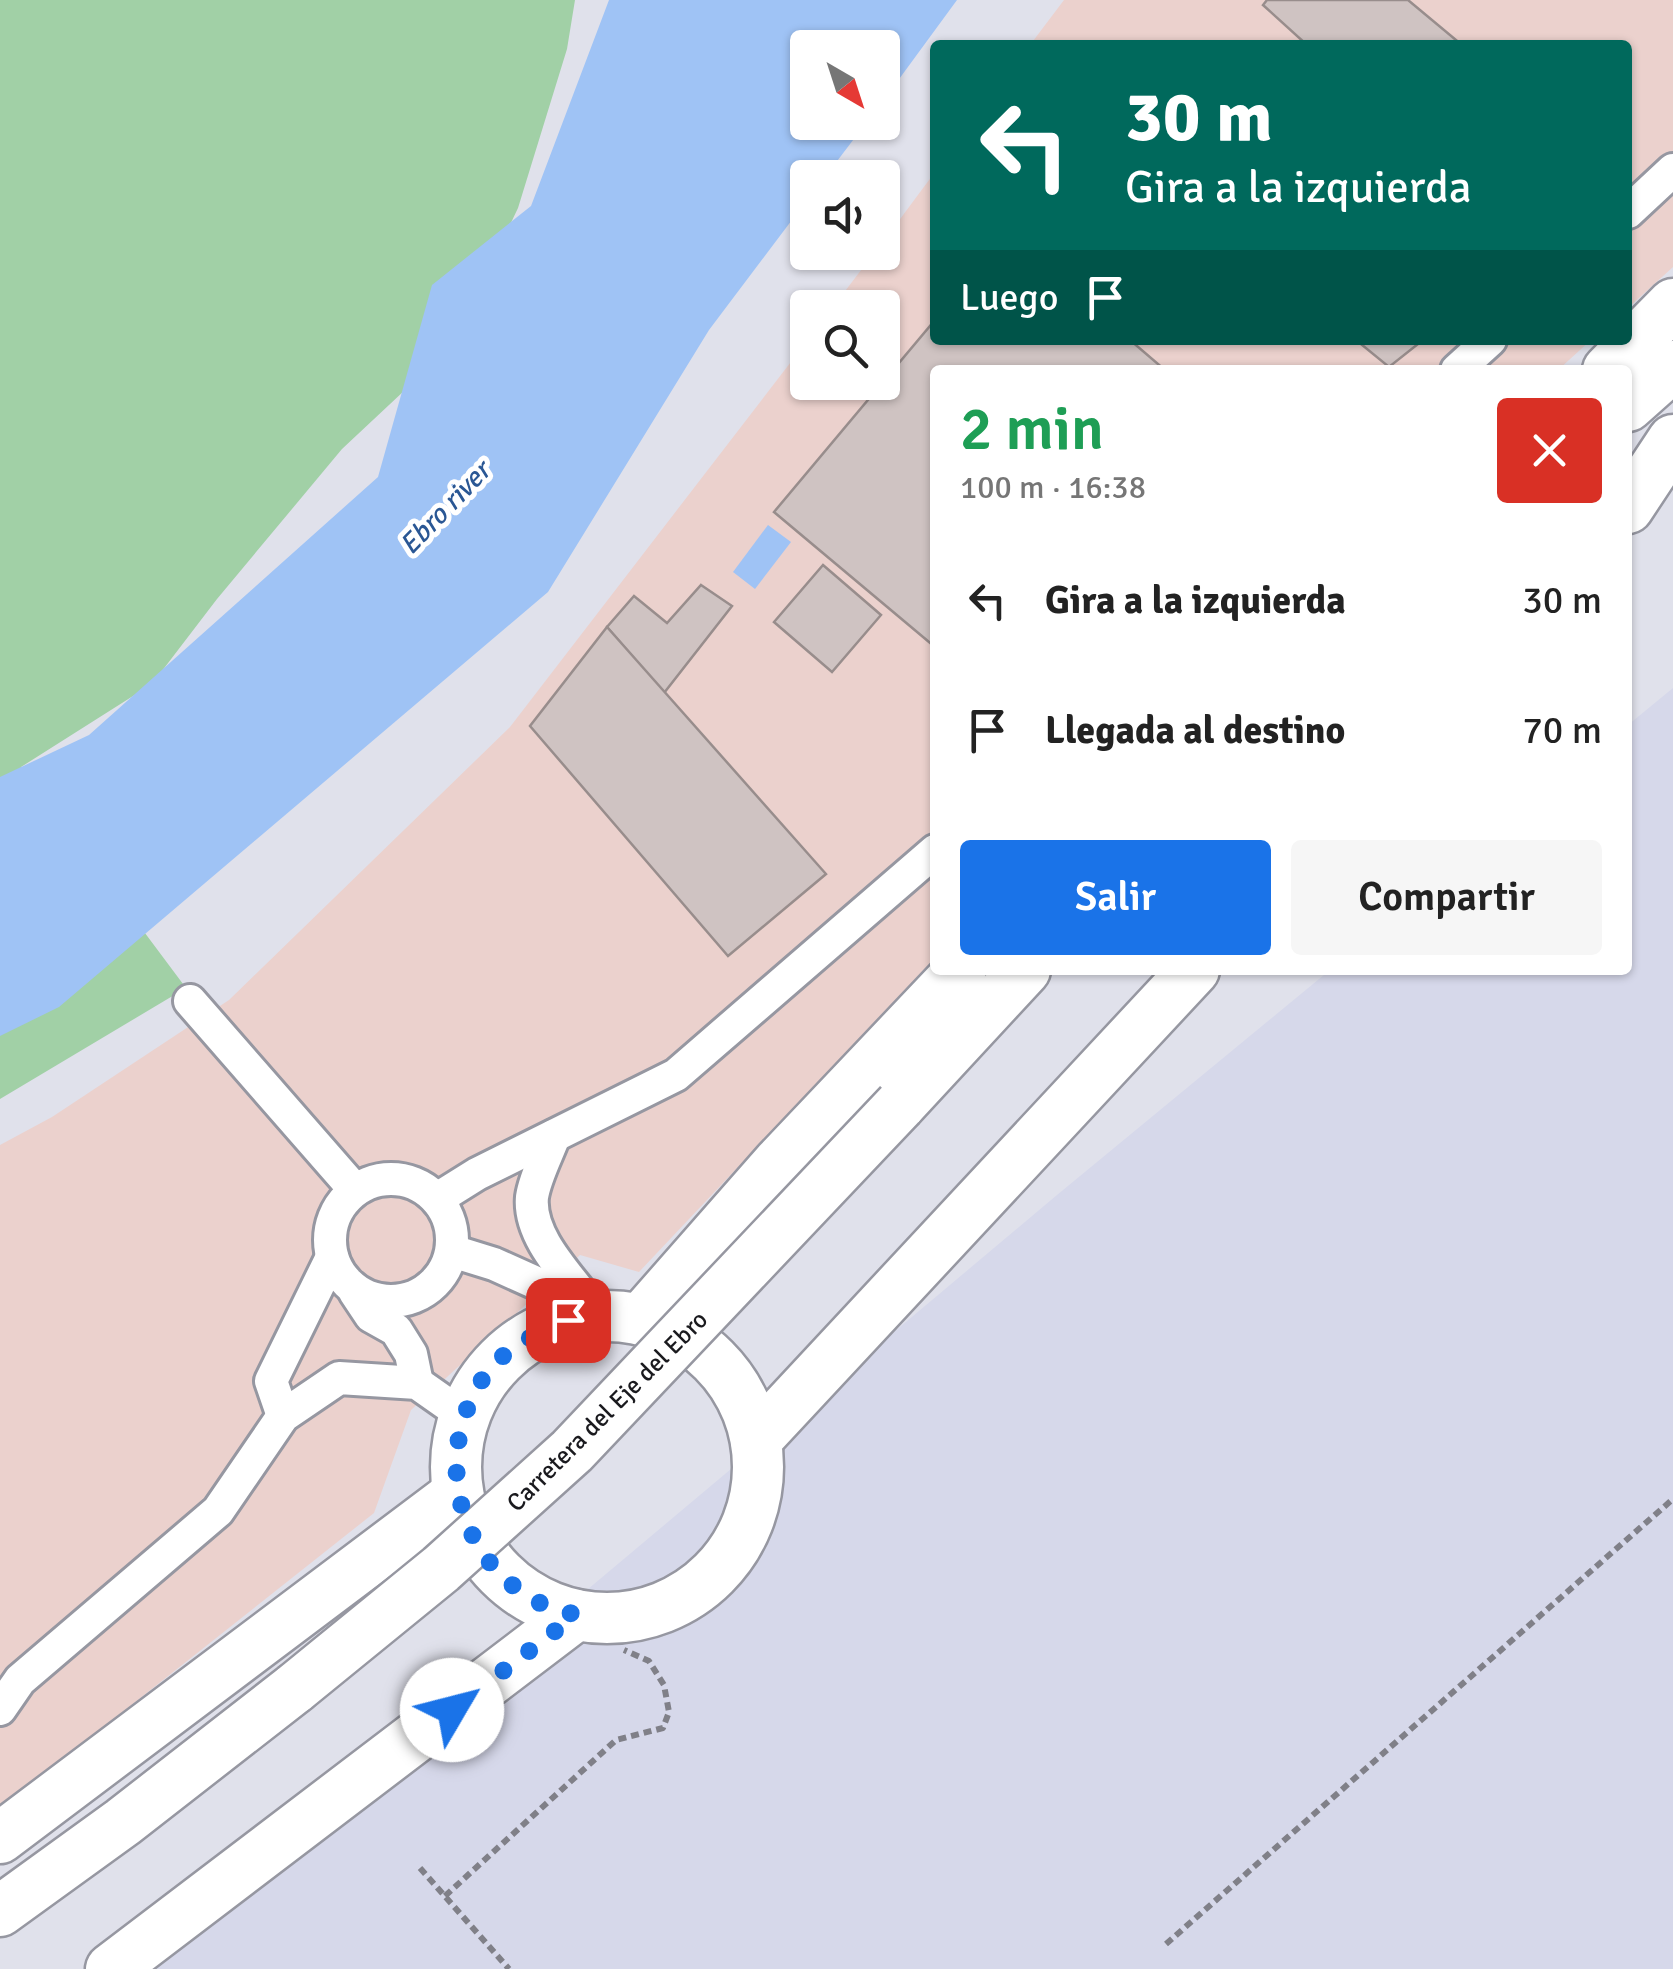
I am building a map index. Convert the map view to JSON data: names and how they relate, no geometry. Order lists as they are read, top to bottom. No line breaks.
{"streets":{"main road":["Carretera del Eje del Ebro"]},"water":["Ebro river"],"north":"bottom right","page":{"turn":["30 m","Gira a la izquierda"],"then":"Luego","heading":["2 min","100 m · 16:38"],"list":[{"name":"Gira a la izquierda","value":"30 m"},{"name":"Llegada al destino","value":"70 m"}],"buttons":["Salir","Compartir"]}}
